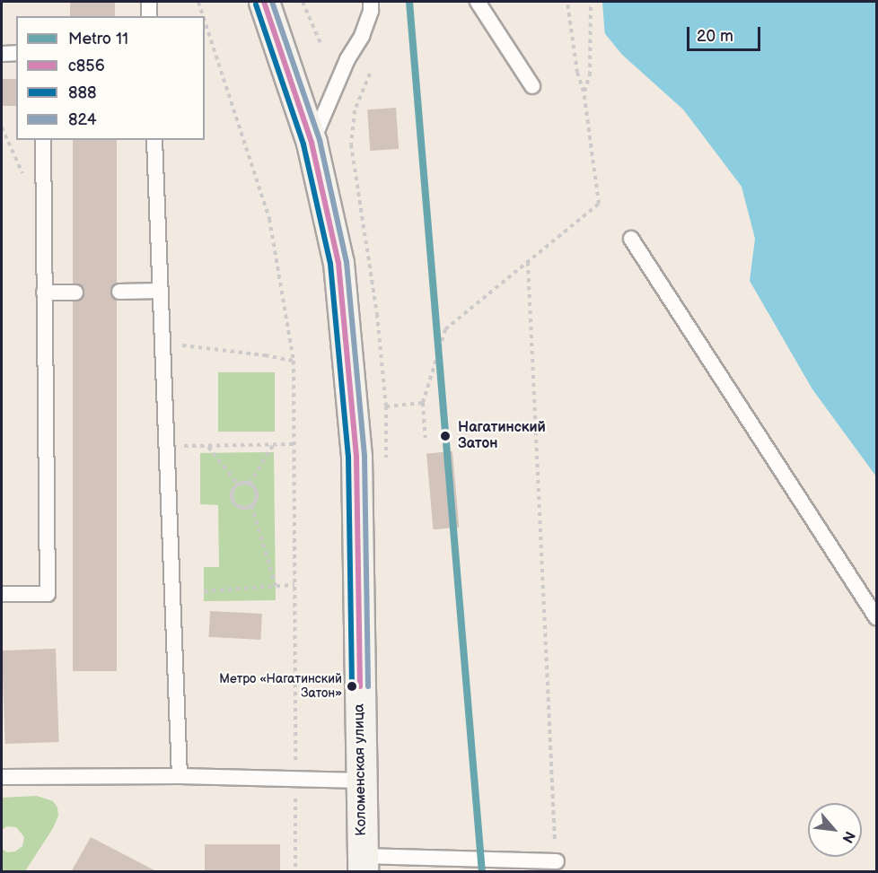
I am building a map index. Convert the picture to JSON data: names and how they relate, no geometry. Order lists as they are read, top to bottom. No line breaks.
{"streets":{"street":["Коломенская улица"]},"places":["Нагатинский Затон","Метро «Нагатинский Затон»"],"lines":["metro line 11","transit line с856","transit line 824","transit line 888"],"legend":["Metro 11","с856","888","824"],"scale_bar":"20 m","north":"bottom right"}
